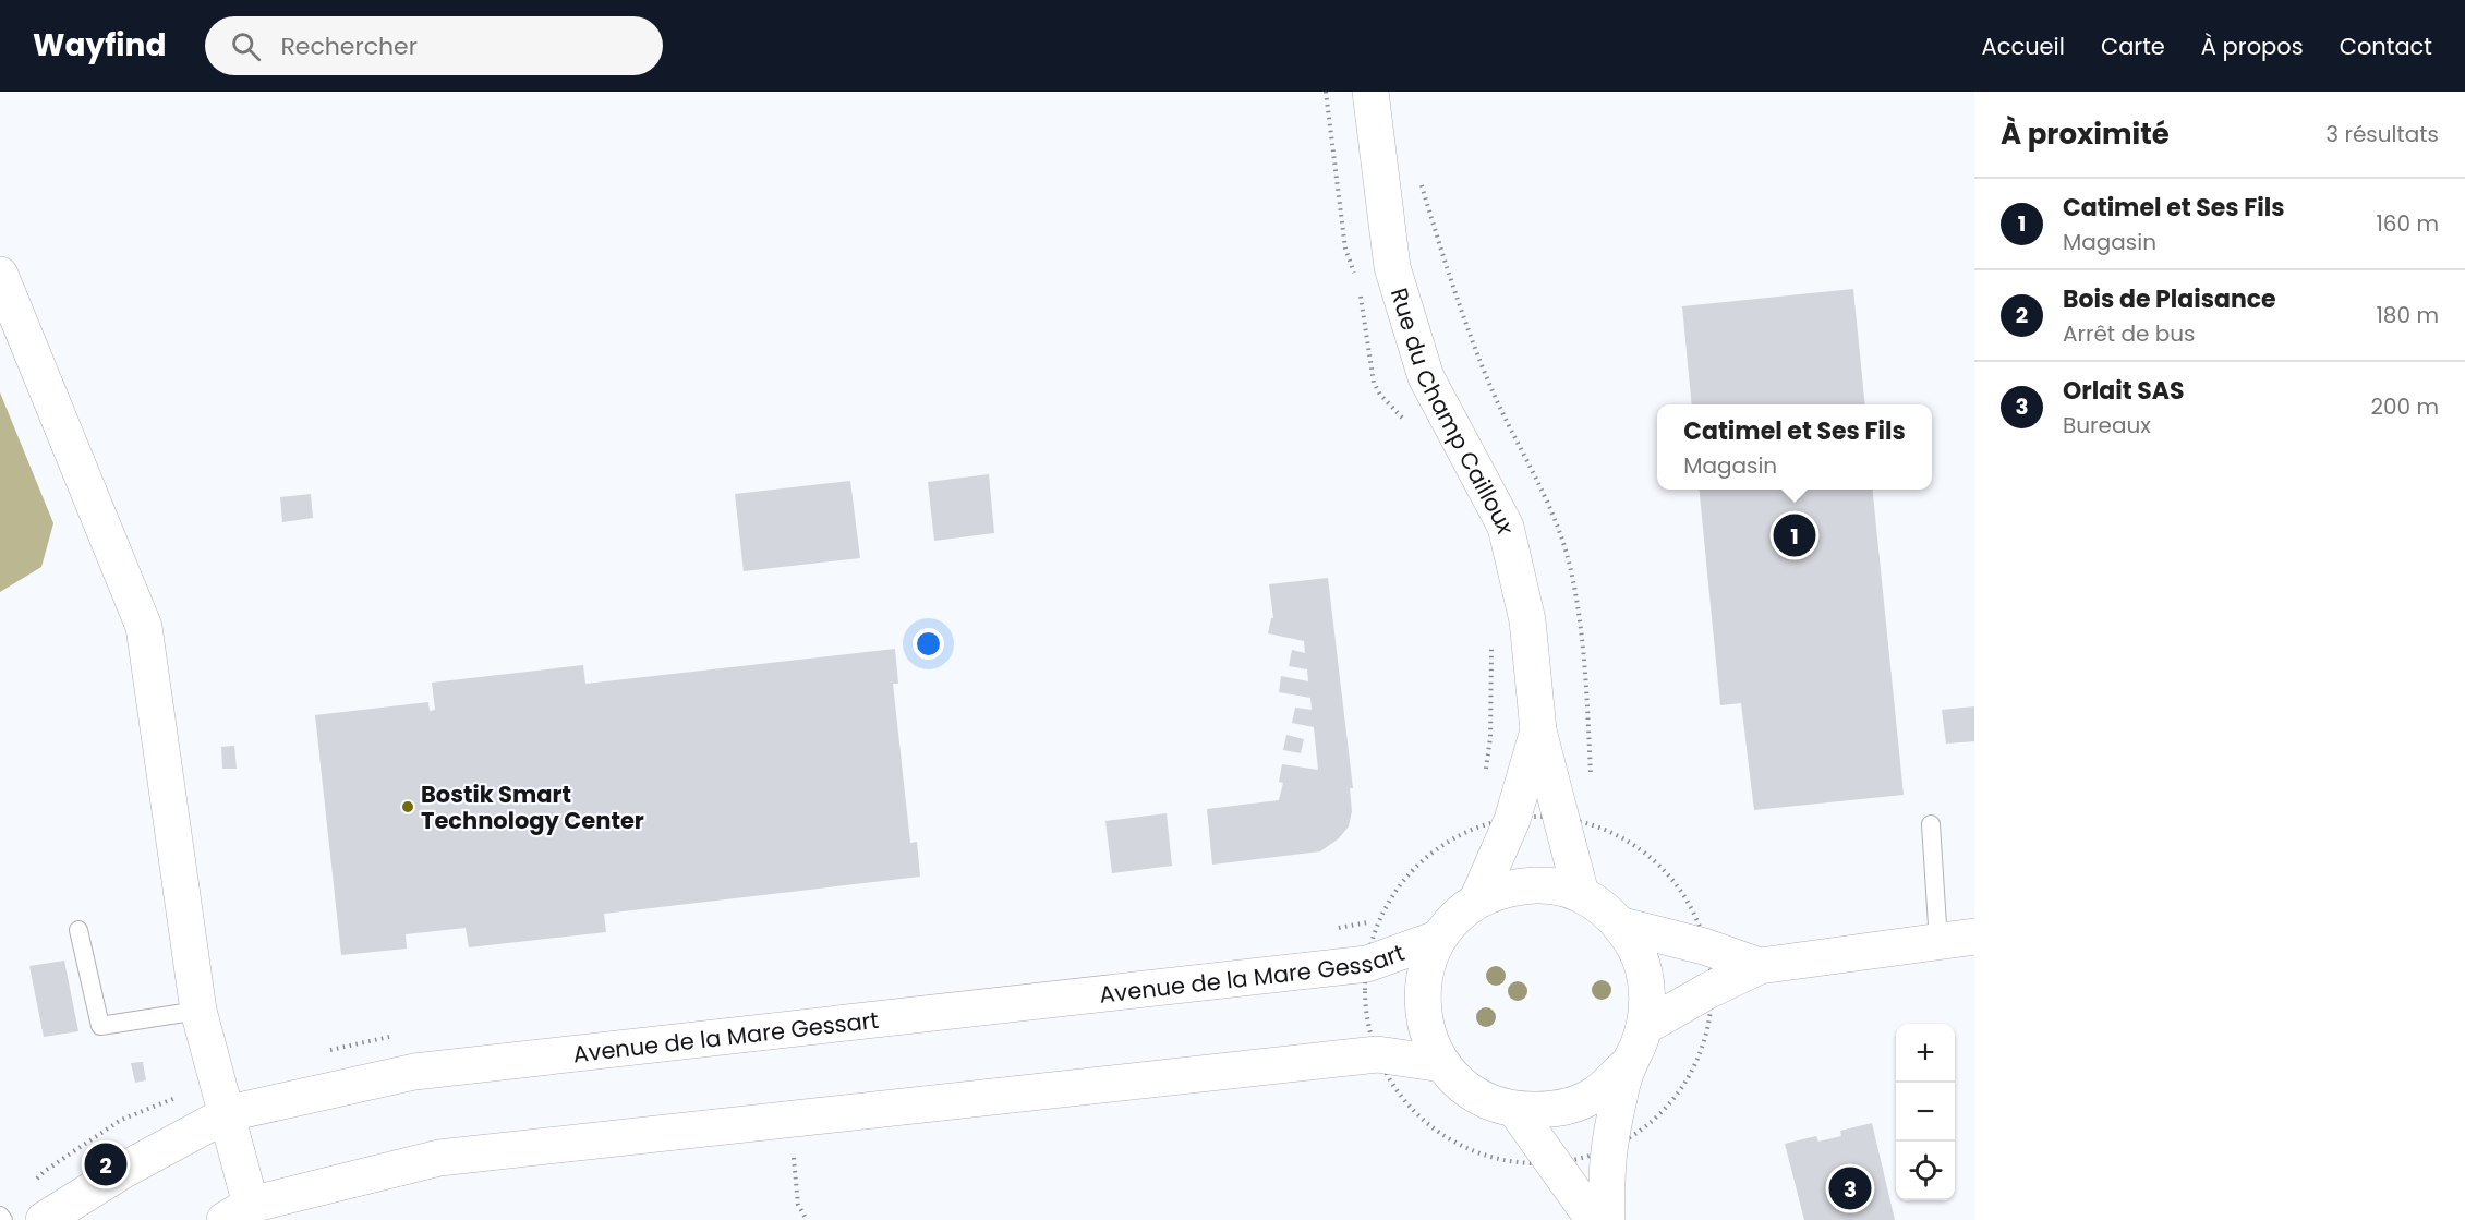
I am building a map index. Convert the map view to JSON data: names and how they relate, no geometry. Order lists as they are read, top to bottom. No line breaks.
{"streets":{"street":["Rue du Champ Cailloux","Avenue de la Mare Gessart"]},"crossings":[["Rue du Champ Cailloux","Avenue de la Mare Gessart"]],"places":["Bostik Smart Technology Center"],"page":{"header":"Wayfind","search":"Rechercher","nav":["Accueil","Carte","À propos","Contact"],"heading":["À proximité","3 résultats"],"list":[{"mark":"1","name":"Catimel et Ses Fils","note":"Magasin","value":"160 m"},{"mark":"2","name":"Bois de Plaisance","note":"Arrêt de bus","value":"180 m"},{"mark":"3","name":"Orlait SAS","note":"Bureaux","value":"200 m"}],"popup":["Catimel et Ses Fils","Magasin"],"pins":["1","2","3"],"map_buttons":["+","−"]}}
